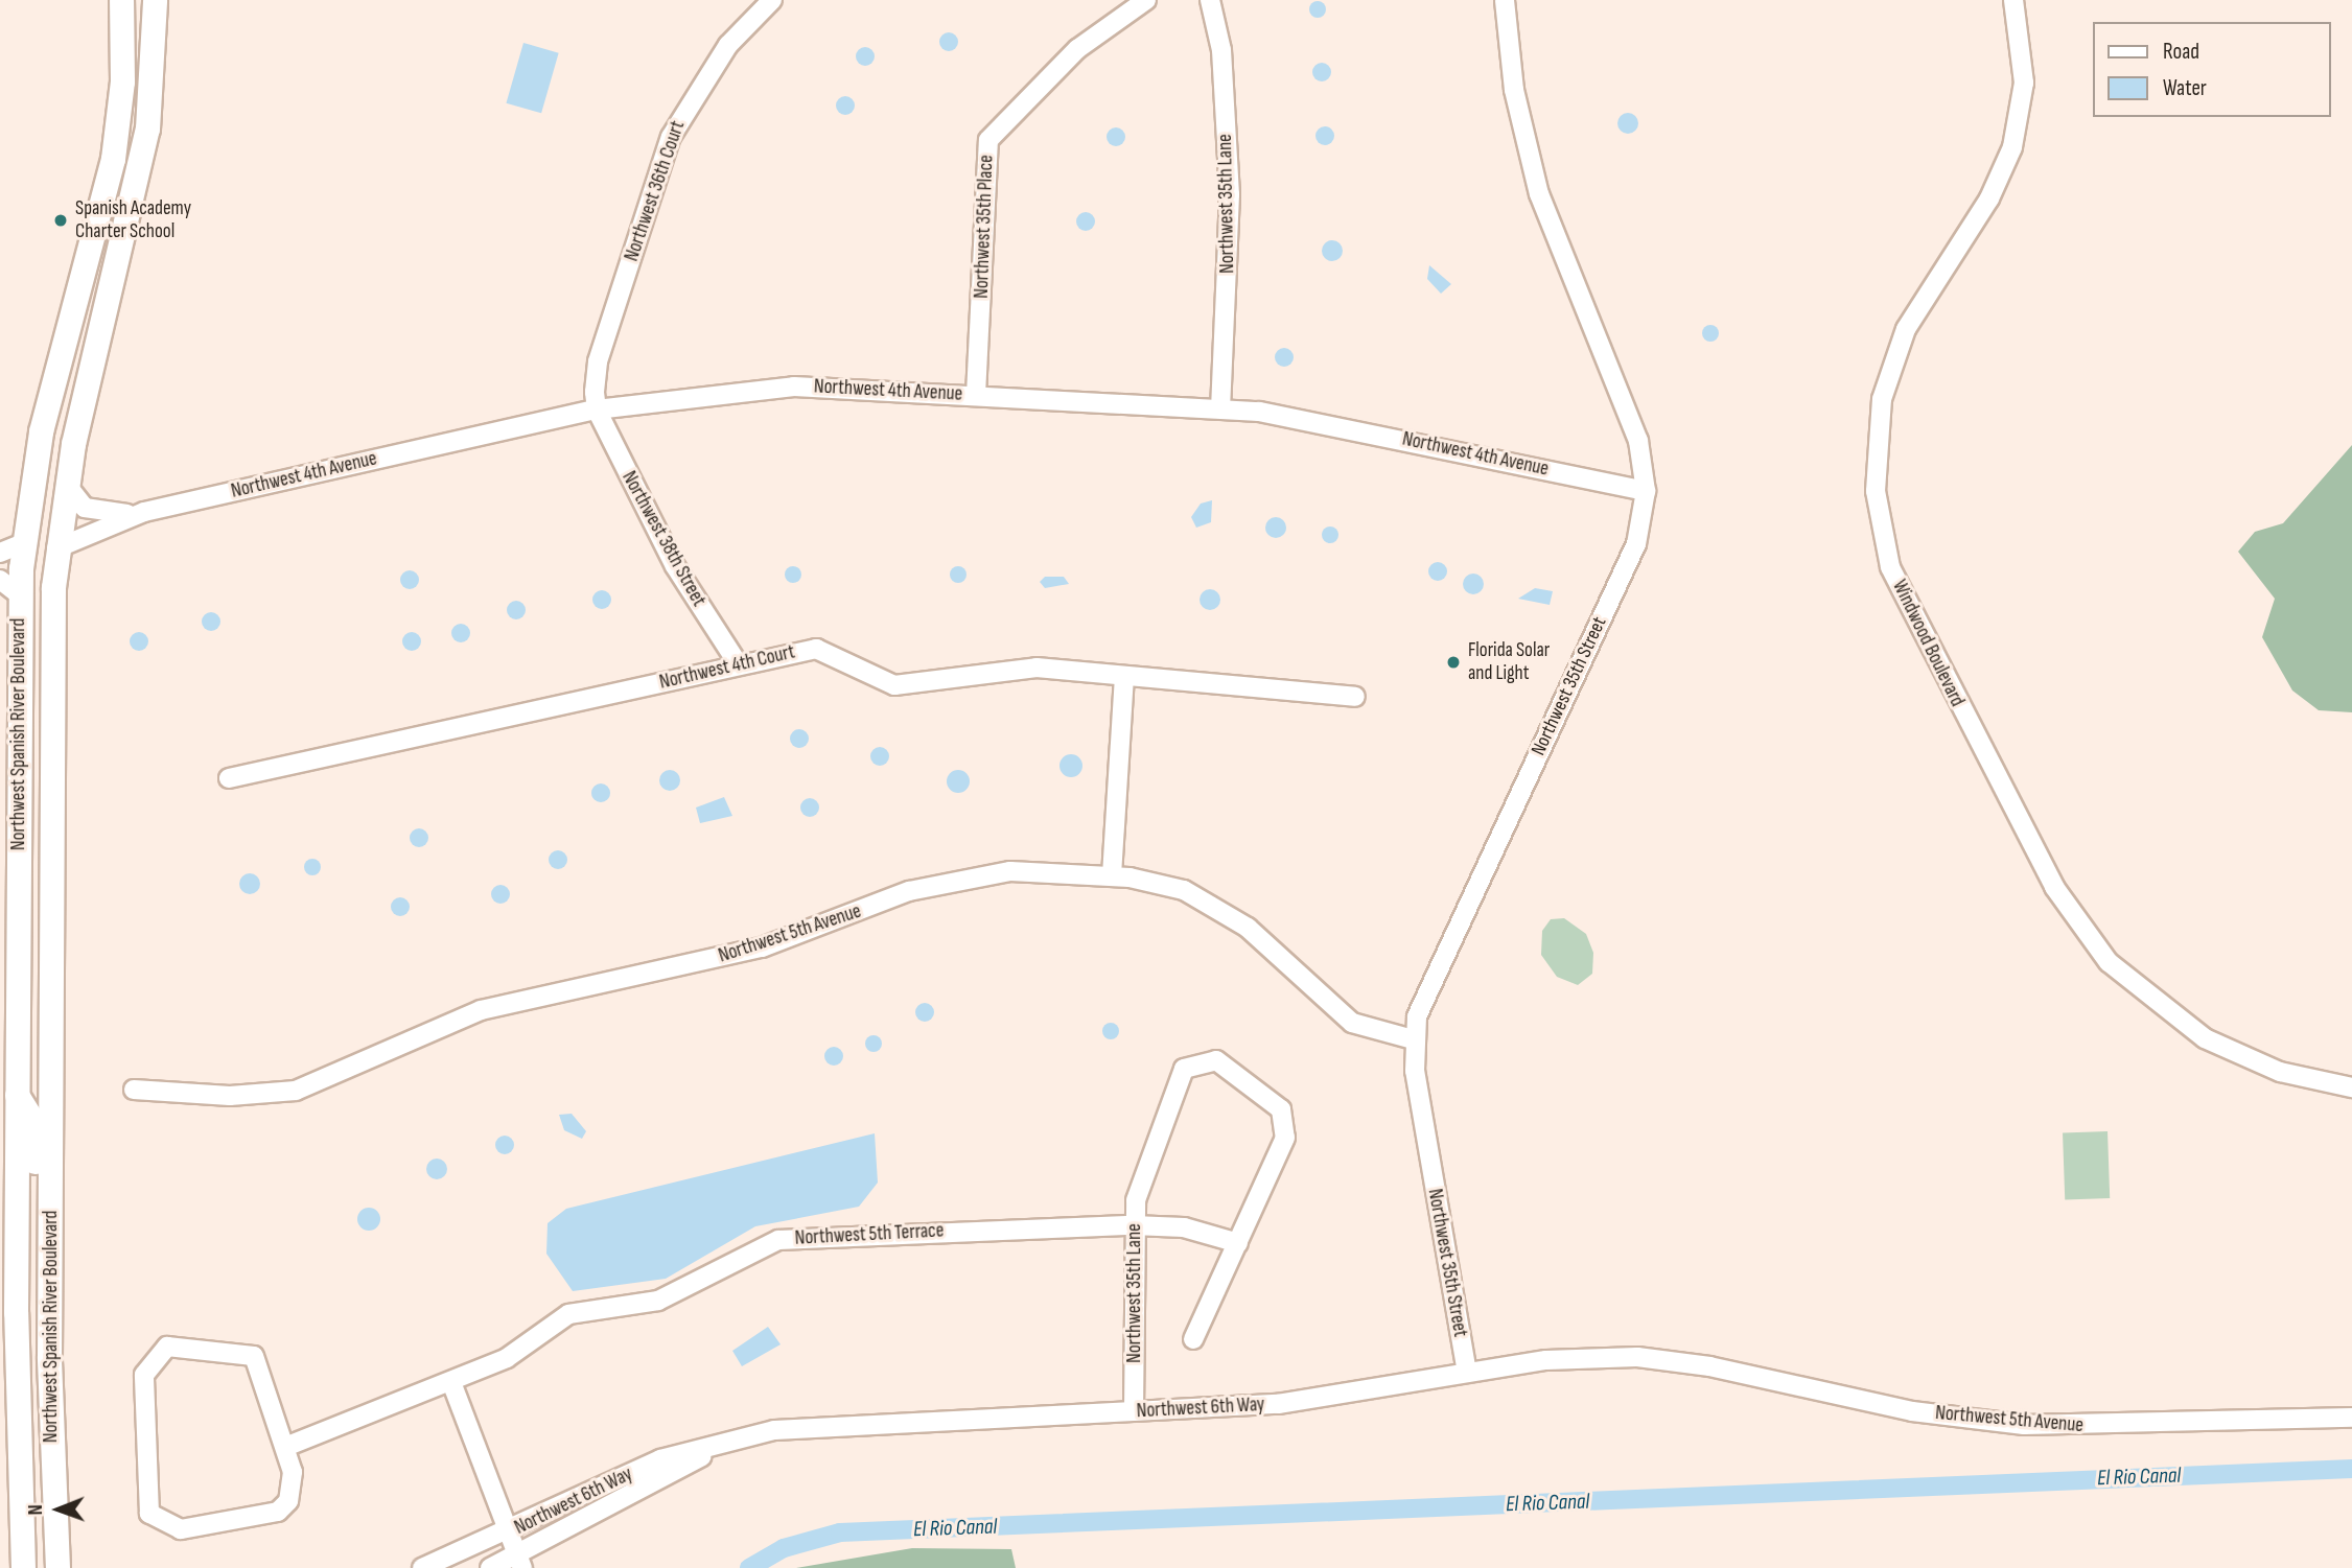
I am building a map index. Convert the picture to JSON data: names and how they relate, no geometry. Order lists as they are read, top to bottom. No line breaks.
{"streets":{"main road":["Northwest Spanish River Boulevard"],"street":["Northwest 36th Court","Northwest 35th Lane","Northwest 35th Place","Northwest 4th Avenue","Northwest 38th Street","Windwood Boulevard","Northwest 4th Court","Northwest 35th Street","Northwest 5th Avenue","Northwest 5th Terrace","Northwest 6th Way"]},"crossings":[["Northwest 36th Court","Northwest 4th Avenue"],["Northwest 36th Court","Northwest 38th Street"],["Northwest 35th Lane","Northwest 4th Avenue"],["Northwest 35th Lane","Northwest 5th Terrace"],["Northwest 35th Lane","Northwest 6th Way"],["Northwest 35th Place","Northwest 4th Avenue"],["Northwest 4th Avenue","Northwest 38th Street"],["Northwest 4th Avenue","Northwest 35th Street"],["Northwest 4th Avenue","Northwest Spanish River Boulevard"],["Northwest 38th Street","Northwest 4th Court"],["Northwest 35th Street","Northwest 5th Avenue"],["Northwest 35th Street","Northwest 6th Way"],["Northwest 5th Avenue","Northwest 6th Way"]],"water":["El Rio Canal"],"places":["Spanish Academy Charter School","Florida Solar and Light"],"legend":["Road","Water"],"north":"left"}
